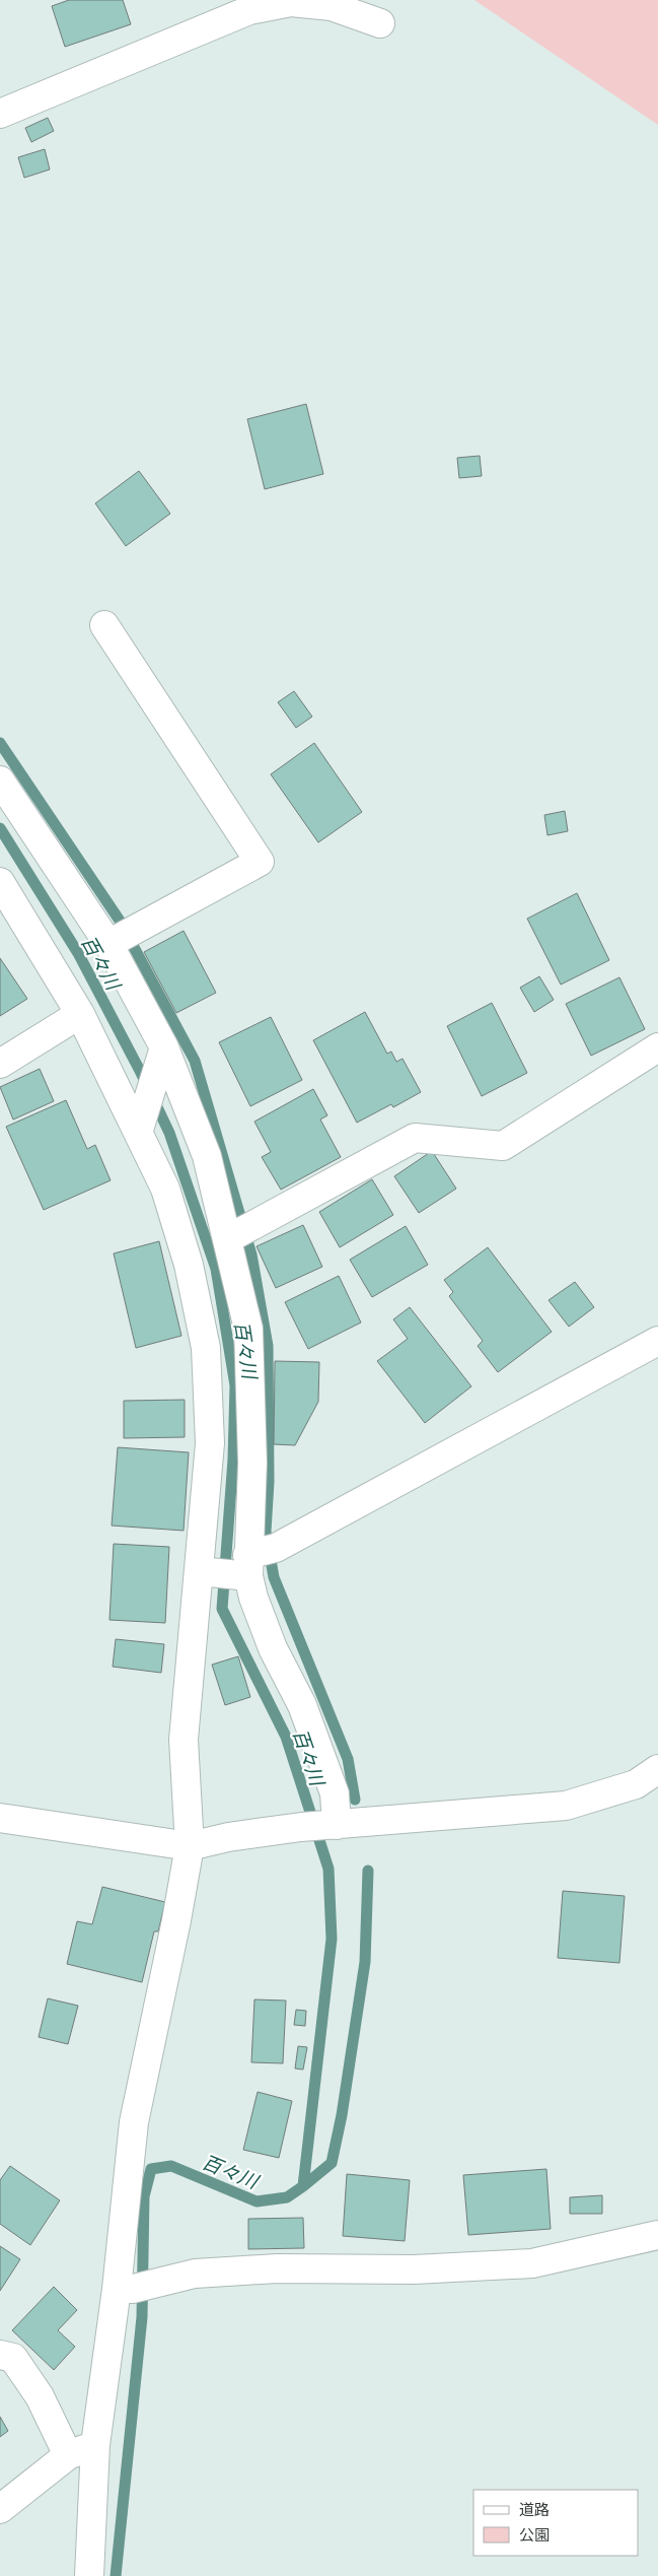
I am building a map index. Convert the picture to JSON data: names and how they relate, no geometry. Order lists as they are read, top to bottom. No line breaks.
{"water":["百々川"],"legend":["道路","公園"]}
